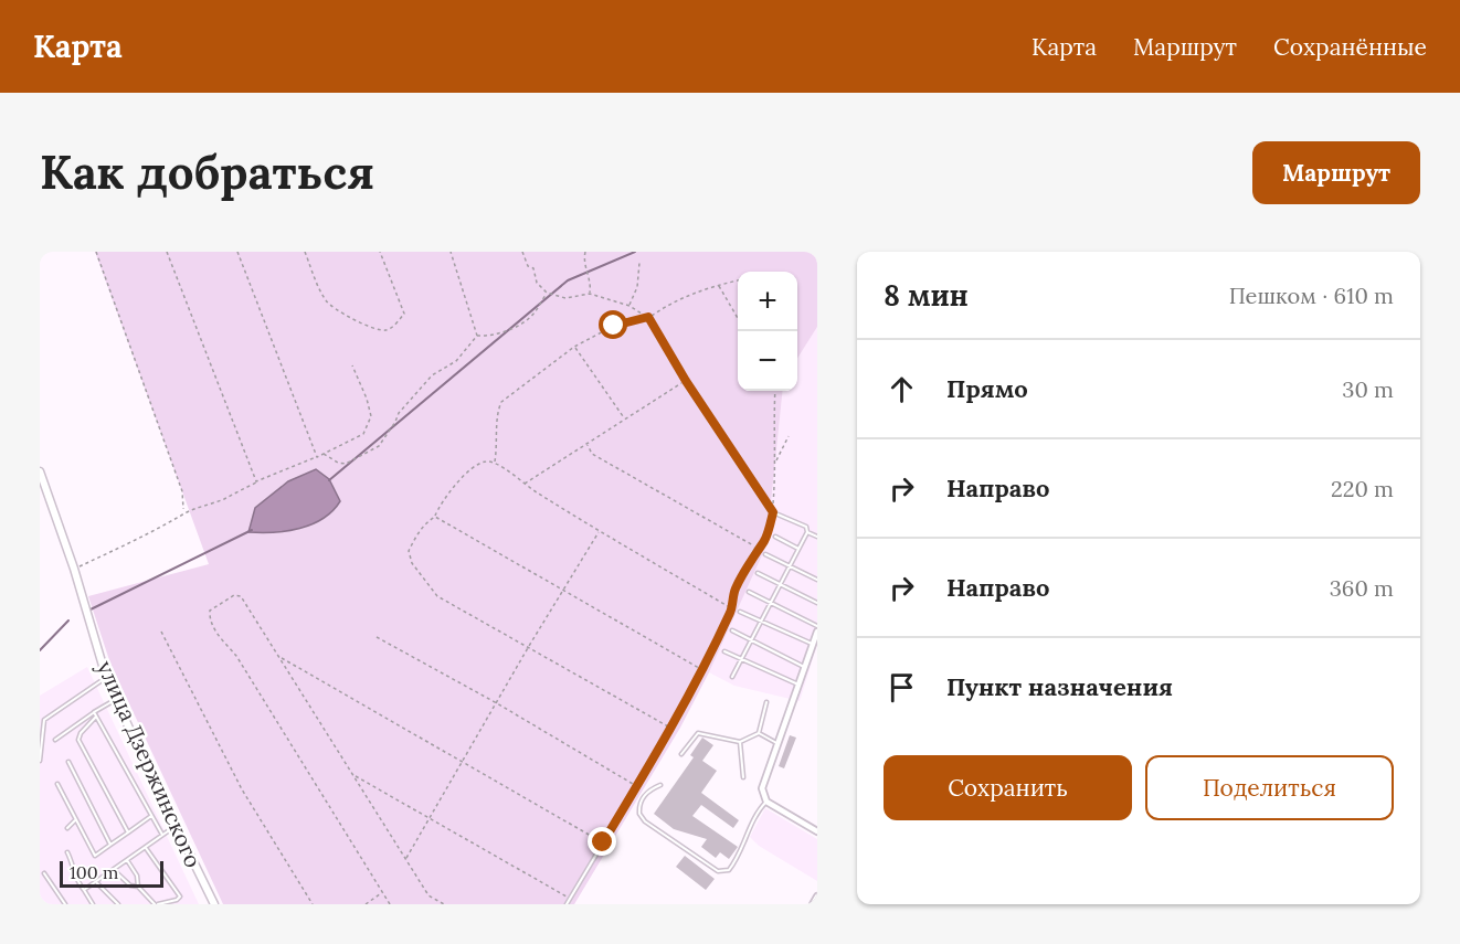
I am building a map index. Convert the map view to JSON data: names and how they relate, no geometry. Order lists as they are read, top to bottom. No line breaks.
{"streets":{"street":["улица Дзержинского"]},"scale_bar":"100 m","page":{"header":"Карта","nav":["Карта","Маршрут","Сохранённые"],"buttons":["Маршрут",["Сохранить","Поделиться"]],"title":"Как добраться","heading":["8 мин","Пешком · 610 m"],"map_buttons":["+","−"],"list":[["Прямо","30 m"],["Направо","220 m"],["Направо","360 m"],"Пункт назначения"],"scale":"100 m"}}
